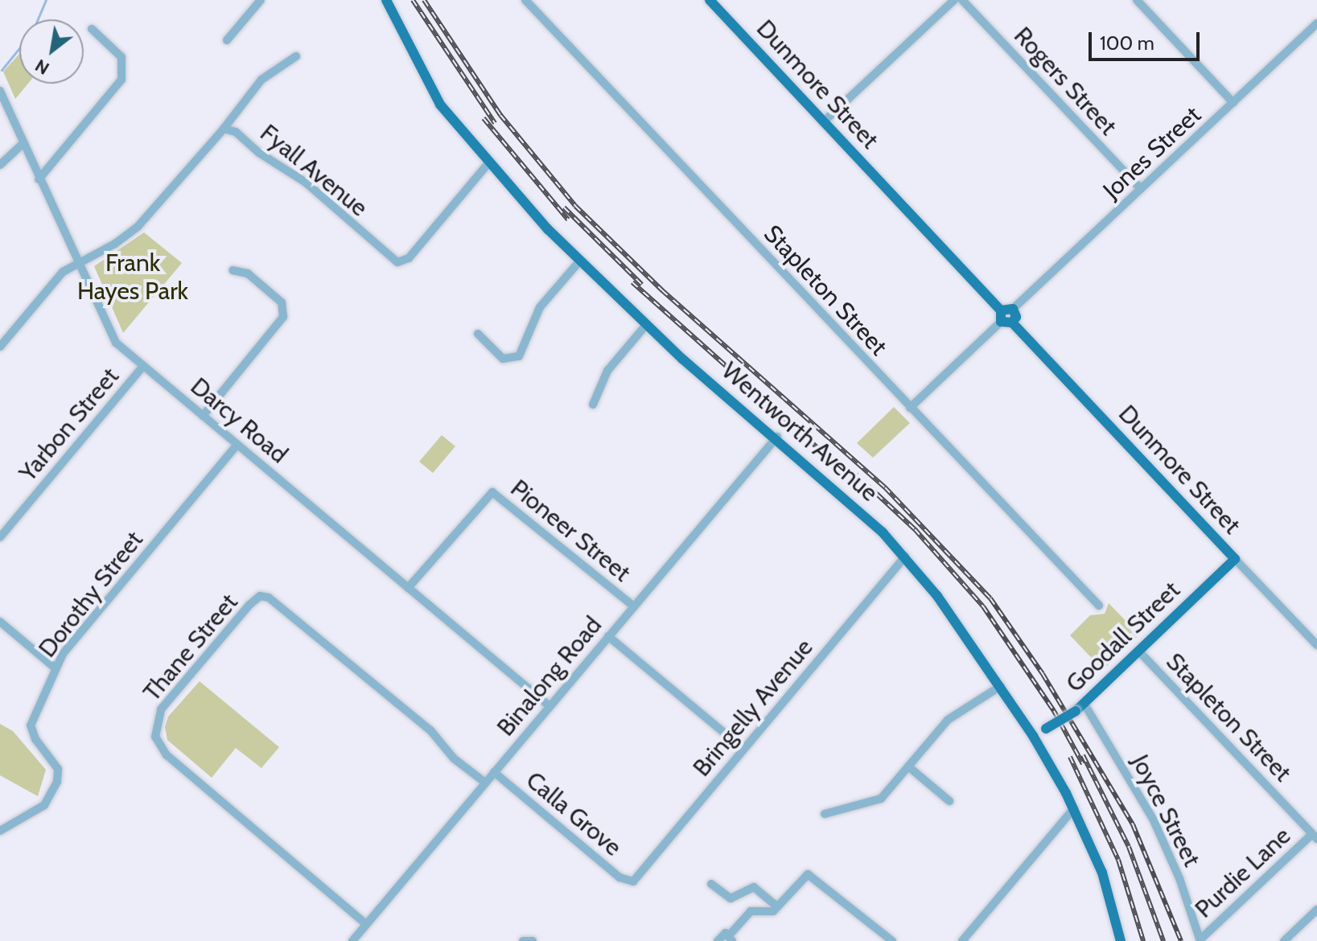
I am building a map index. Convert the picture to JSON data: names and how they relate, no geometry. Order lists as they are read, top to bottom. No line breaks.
{"streets":{"main road":["Dunmore Street","Wentworth Avenue","Goodall Street"],"street":["Rogers Street","Jones Street","Fyall Avenue","Stapleton Street","Darcy Road","Yarbon Street","Pioneer Street","Dorothy Street","Thane Street","Binalong Road","Bringelly Avenue","Joyce Street","Calla Grove","Purdie Lane"]},"crossings":[["Rogers Street","Jones Street"],["Dunmore Street","Goodall Street"],["Fyall Avenue","Darcy Road"],["Fyall Avenue","Wentworth Avenue"],["Stapleton Street","Goodall Street"],["Stapleton Street","Purdie Lane"],["Darcy Road","Yarbon Street"],["Darcy Road","Pioneer Street"],["Darcy Road","Dorothy Street"],["Darcy Road","Binalong Road"],["Wentworth Avenue","Goodall Street"],["Wentworth Avenue","Binalong Road"],["Wentworth Avenue","Bringelly Avenue"],["Pioneer Street","Binalong Road"],["Goodall Street","Joyce Street"],["Thane Street","Binalong Road"],["Binalong Road","Calla Grove"],["Bringelly Avenue","Calla Grove"],["Joyce Street","Purdie Lane"]],"parks":["Frank Hayes Park"],"scale_bar":"100 m","north":"bottom left"}
